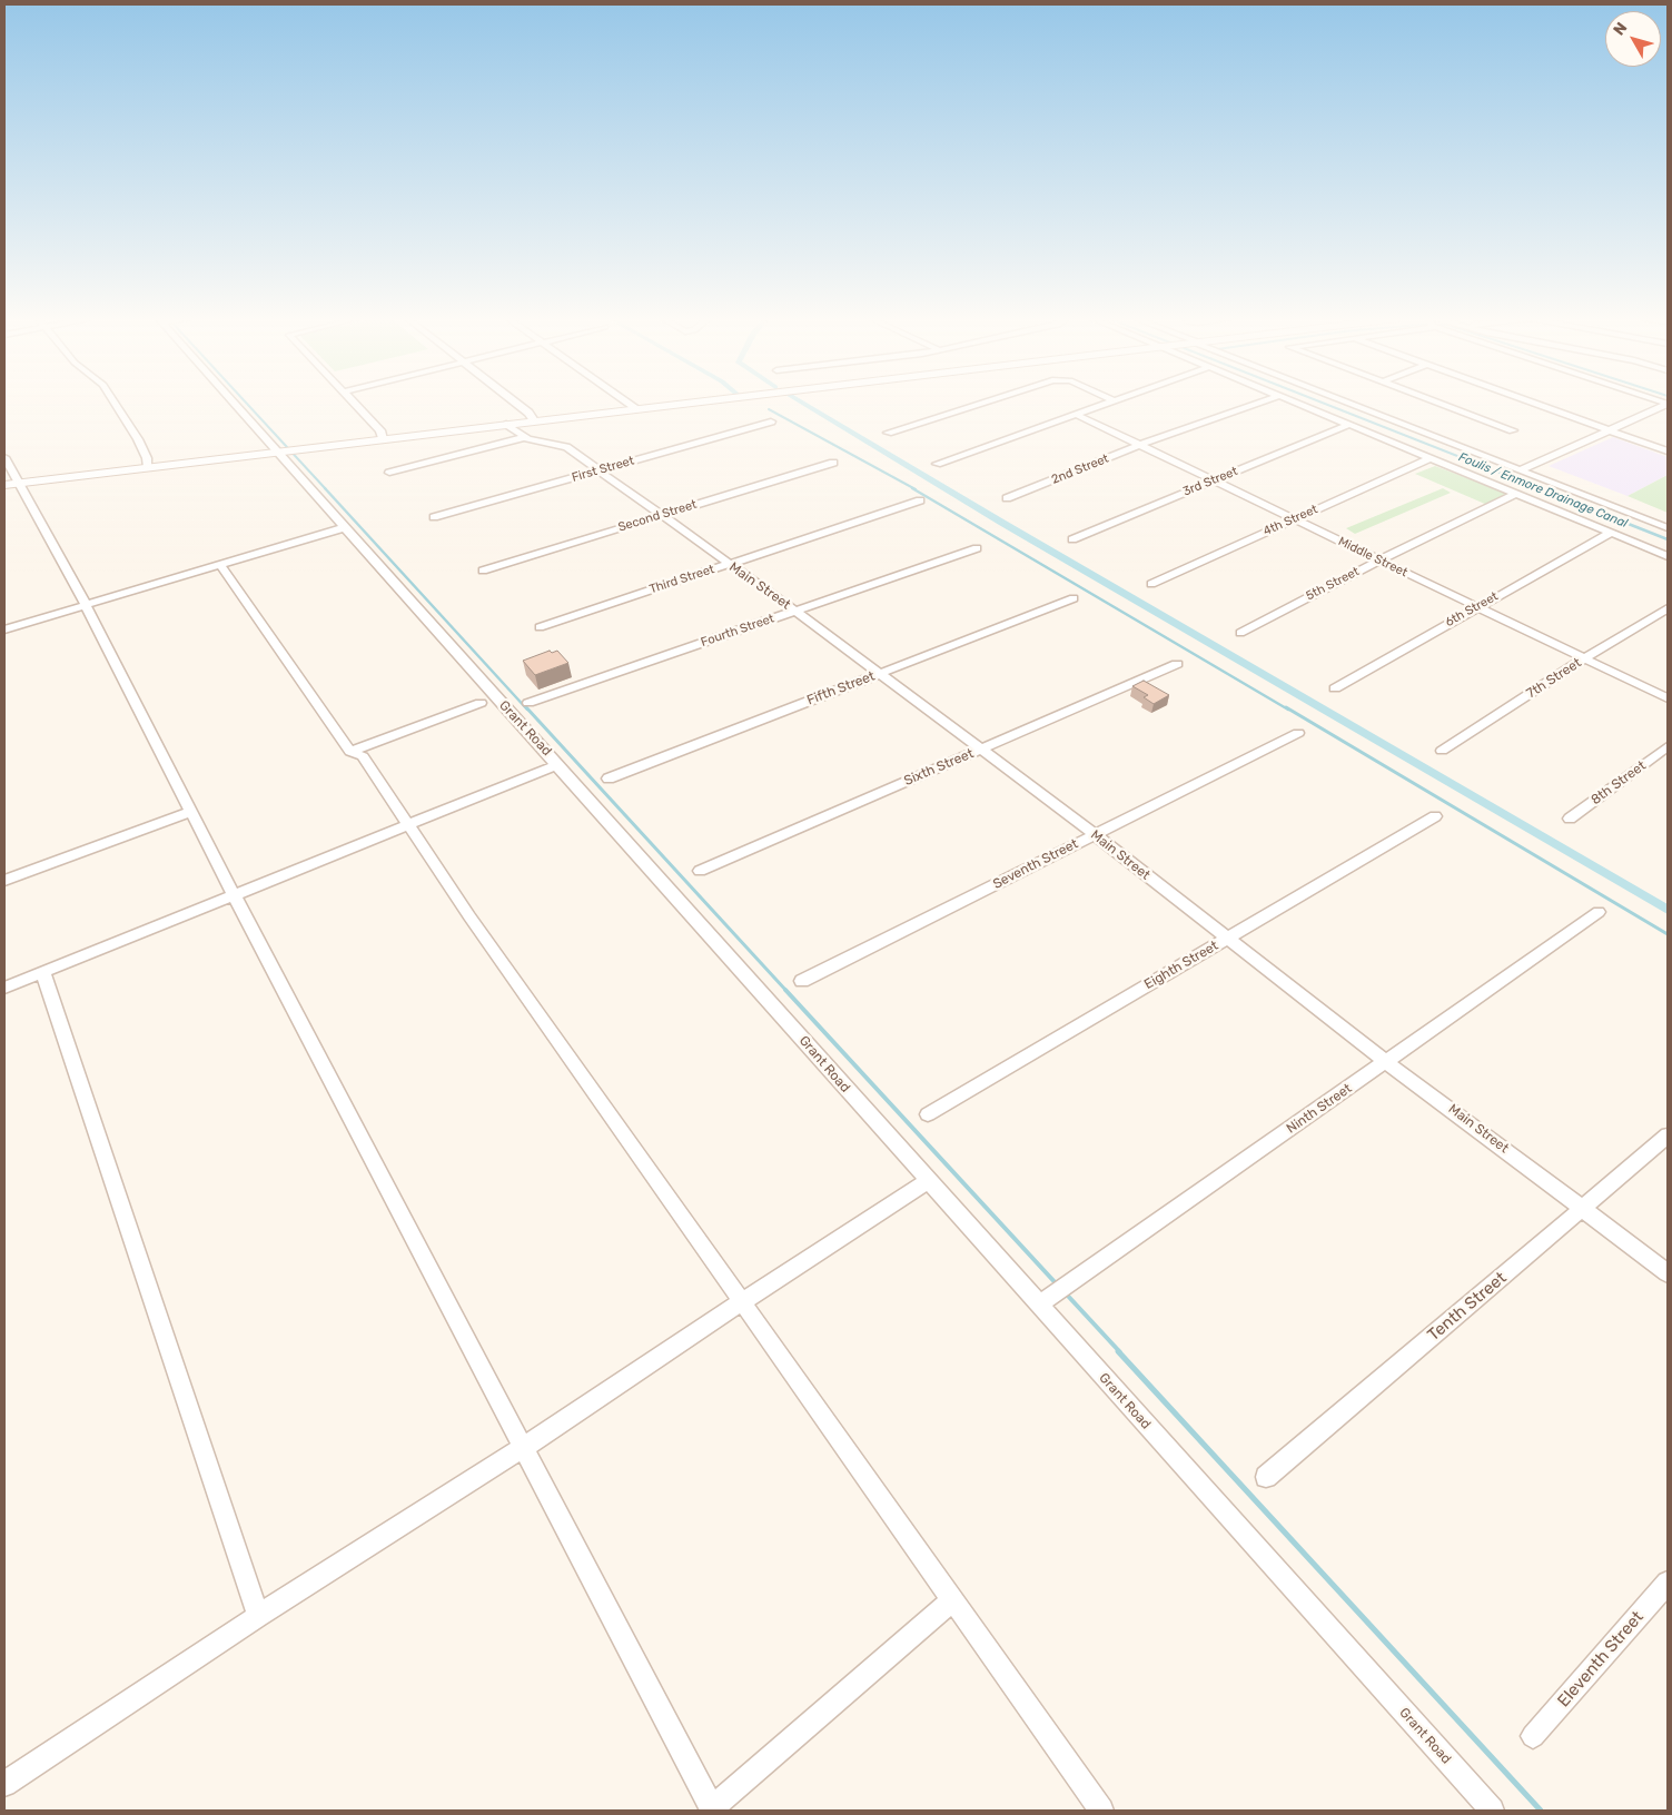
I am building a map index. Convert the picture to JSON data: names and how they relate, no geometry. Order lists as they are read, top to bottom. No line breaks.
{"streets":{"street":["First Street","2nd Street","3rd Street","Second Street","4th Street","Middle Street","Third Street","5th Street","Main Street","6th Street","Fourth Street","7th Street","Fifth Street","Grant Road","Sixth Street","8th Street","Seventh Street","Eighth Street","Ninth Street","Tenth Street","Eleventh Street"]},"crossings":[["First Street","Main Street"],["2nd Street","Middle Street"],["3rd Street","Middle Street"],["Second Street","Main Street"],["4th Street","Middle Street"],["Middle Street","5th Street"],["Middle Street","6th Street"],["Middle Street","7th Street"],["Third Street","Main Street"],["Main Street","Fourth Street"],["Main Street","Fifth Street"],["Main Street","Sixth Street"],["Main Street","Seventh Street"],["Main Street","Eighth Street"],["Main Street","Ninth Street"],["Main Street","Tenth Street"],["Grant Road","Ninth Street"]],"water":["Foulis / Enmore Drainage Canal"],"north":"top left"}
